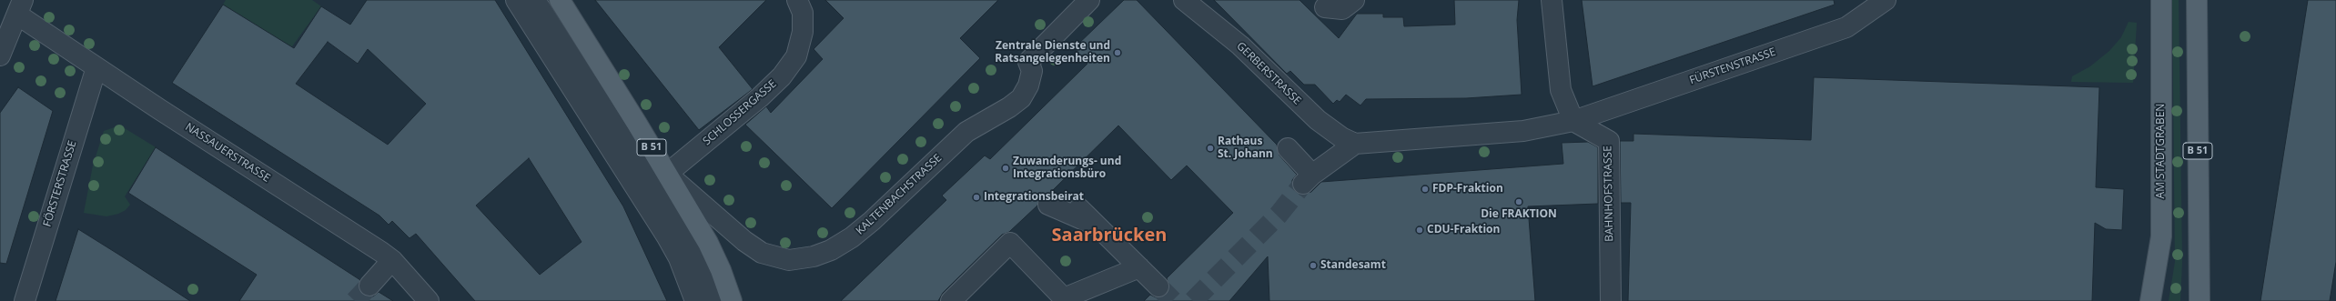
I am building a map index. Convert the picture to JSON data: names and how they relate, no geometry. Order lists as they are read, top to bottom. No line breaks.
{"streets":{"main road":["B 51","AM STADTGRABEN"],"street":["FÜRSTENSTRASSE","GERBERSTRASSE","SCHLOSSERGASSE","NASSAUERSTRASSE","FÖRSTERSTRASSE","BAHNHOFSTRASSE","KALTENBACHSTRASSE"]},"crossings":[["FÜRSTENSTRASSE","BAHNHOFSTRASSE"],["SCHLOSSERGASSE","B 51"],["SCHLOSSERGASSE","KALTENBACHSTRASSE"],["B 51","KALTENBACHSTRASSE"],["NASSAUERSTRASSE","FÖRSTERSTRASSE"]],"districts":["Saarbrücken"],"places":["Zentrale Dienste und Ratsangelegenheiten","Rathaus St. Johann","Zuwanderungs- und Integrationsbüro","FDP-Fraktion","Integrationsbeirat","Die FRAKTION","CDU-Fraktion","Standesamt"]}
